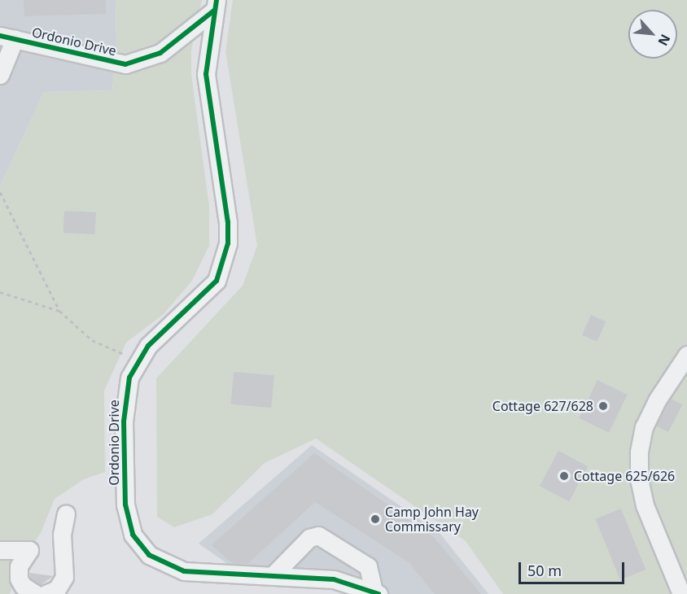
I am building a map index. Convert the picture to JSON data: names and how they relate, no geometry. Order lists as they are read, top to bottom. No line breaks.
{"streets":{"street":["Ordonio Drive"]},"places":["Cottage 627/628","Cottage 625/626","Camp John Hay Commissary"],"scale_bar":"50 m","north":"bottom right"}
